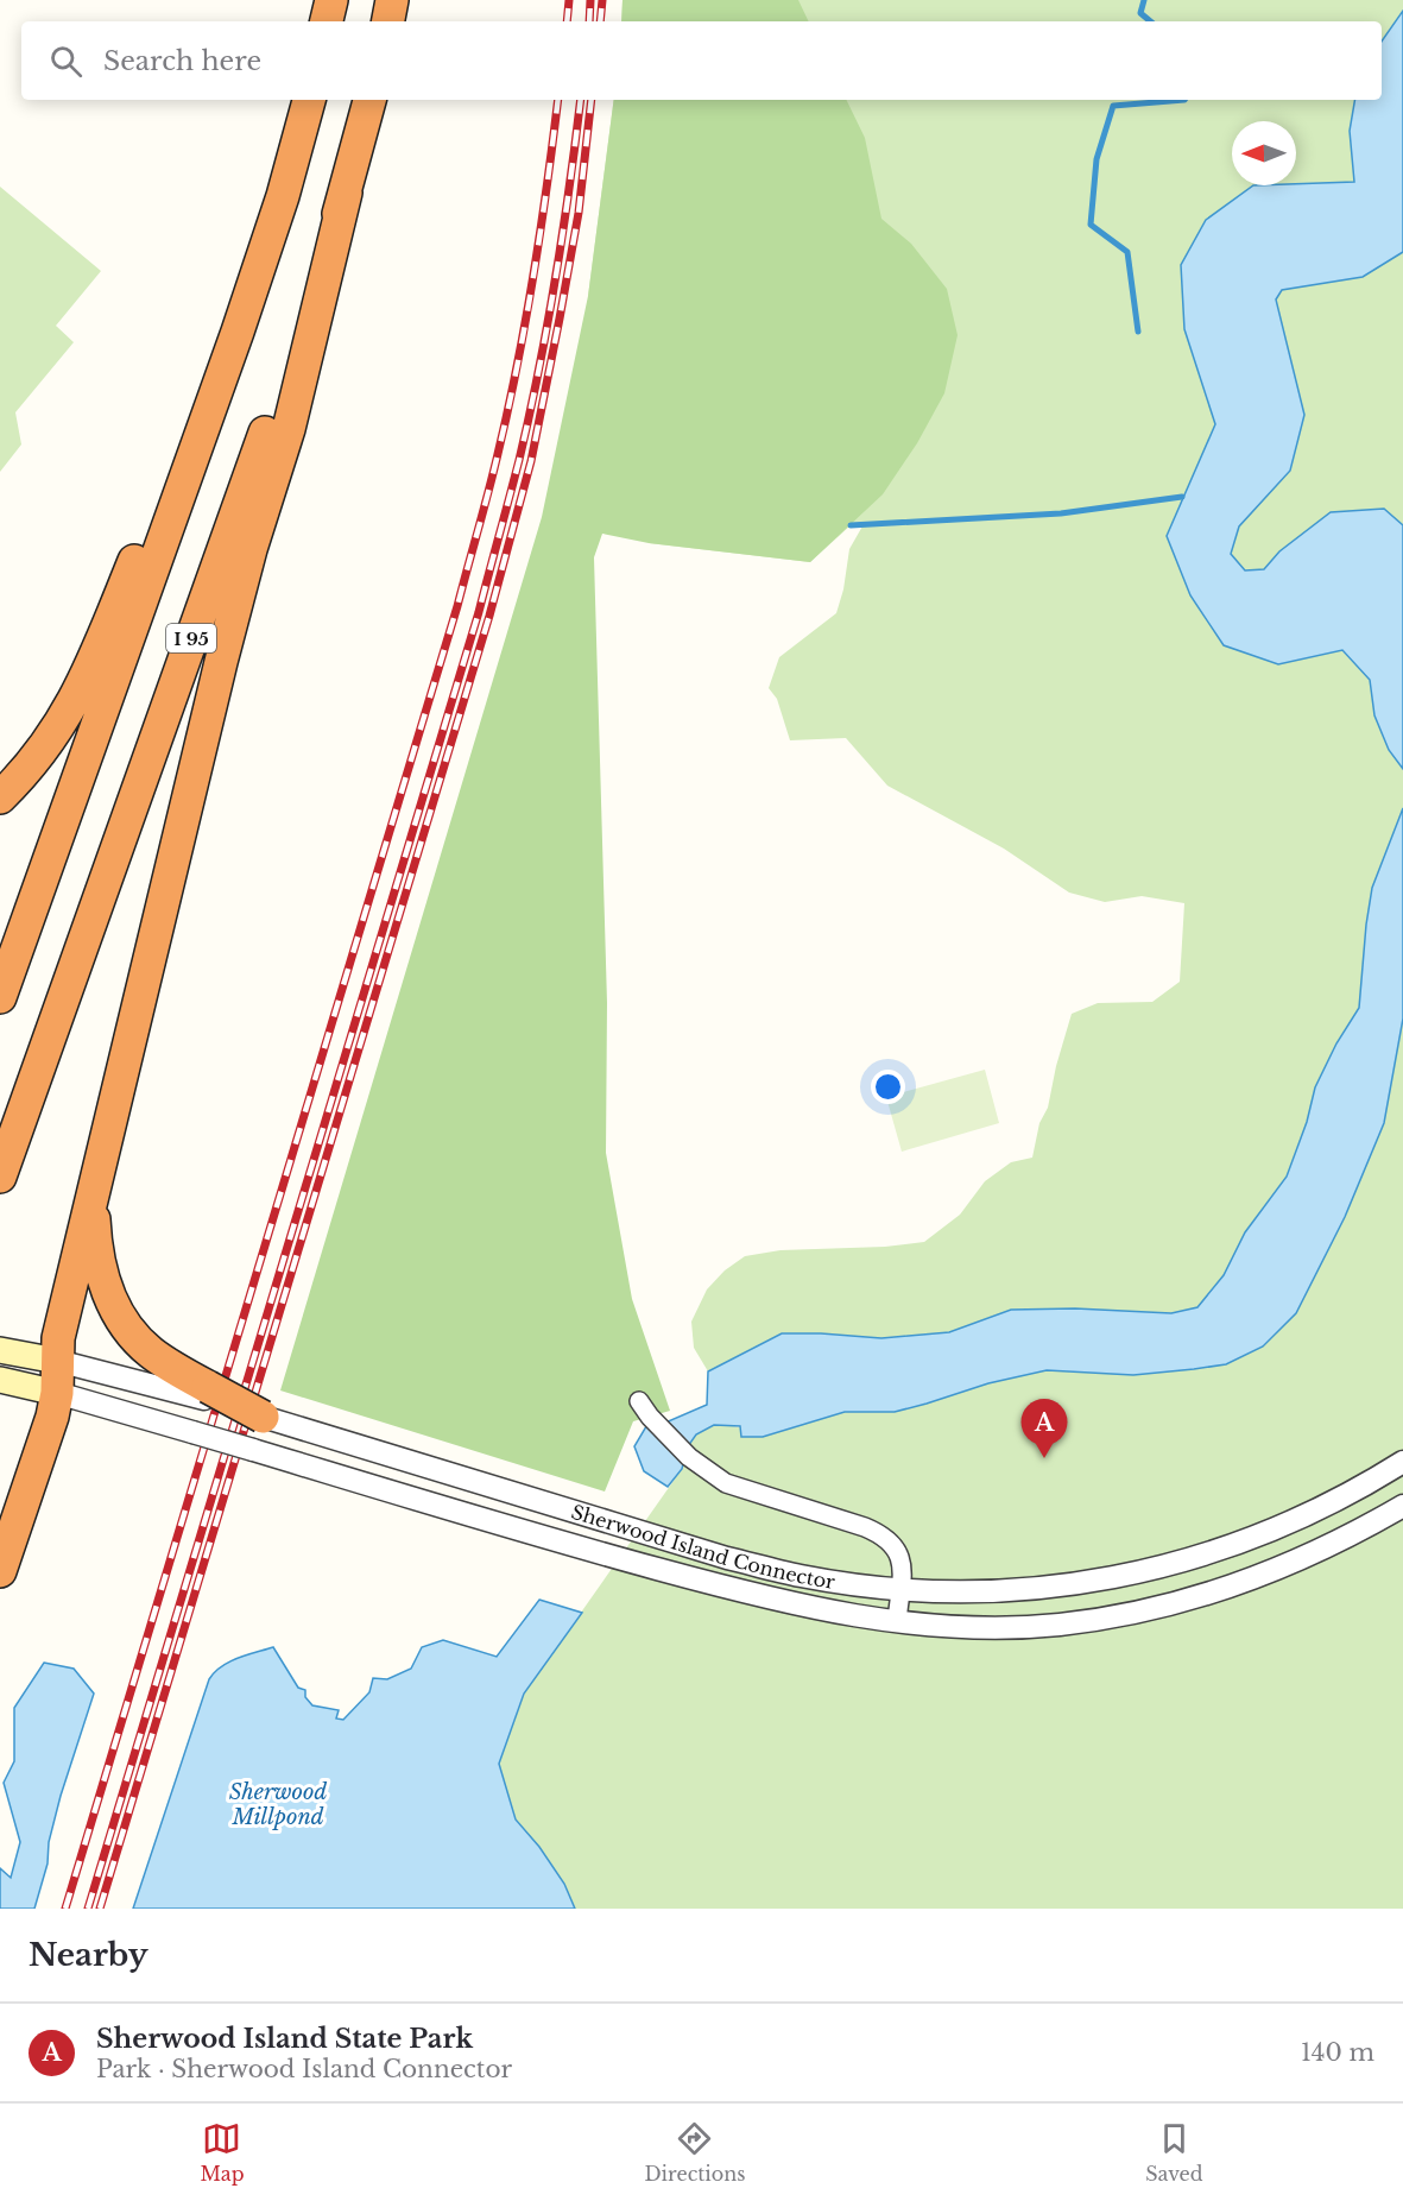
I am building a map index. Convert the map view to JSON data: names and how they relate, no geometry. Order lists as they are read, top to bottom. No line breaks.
{"streets":{"highway":["I 95"],"main road":["Sherwood Island Connector"]},"water":["Sherwood Millpond"],"north":"left","page":{"search":"Search here","pins":"A","heading":"Nearby","list":[{"mark":"A","name":"Sherwood Island State Park","note":"Park · Sherwood Island Connector","value":"140 m"}],"nav":["Map","Directions","Saved"]}}
